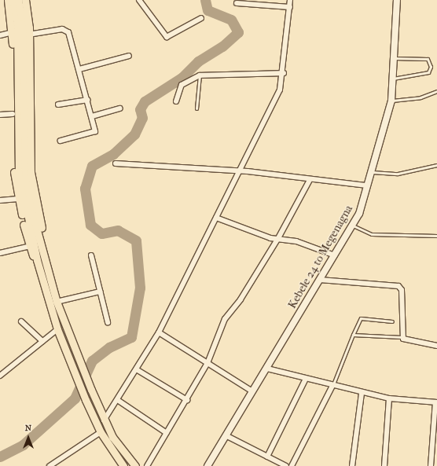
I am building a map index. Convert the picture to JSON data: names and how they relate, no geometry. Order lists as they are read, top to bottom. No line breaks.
{"streets":{"main road":["Kebele 24 to Megenagna"]},"north":"top"}
